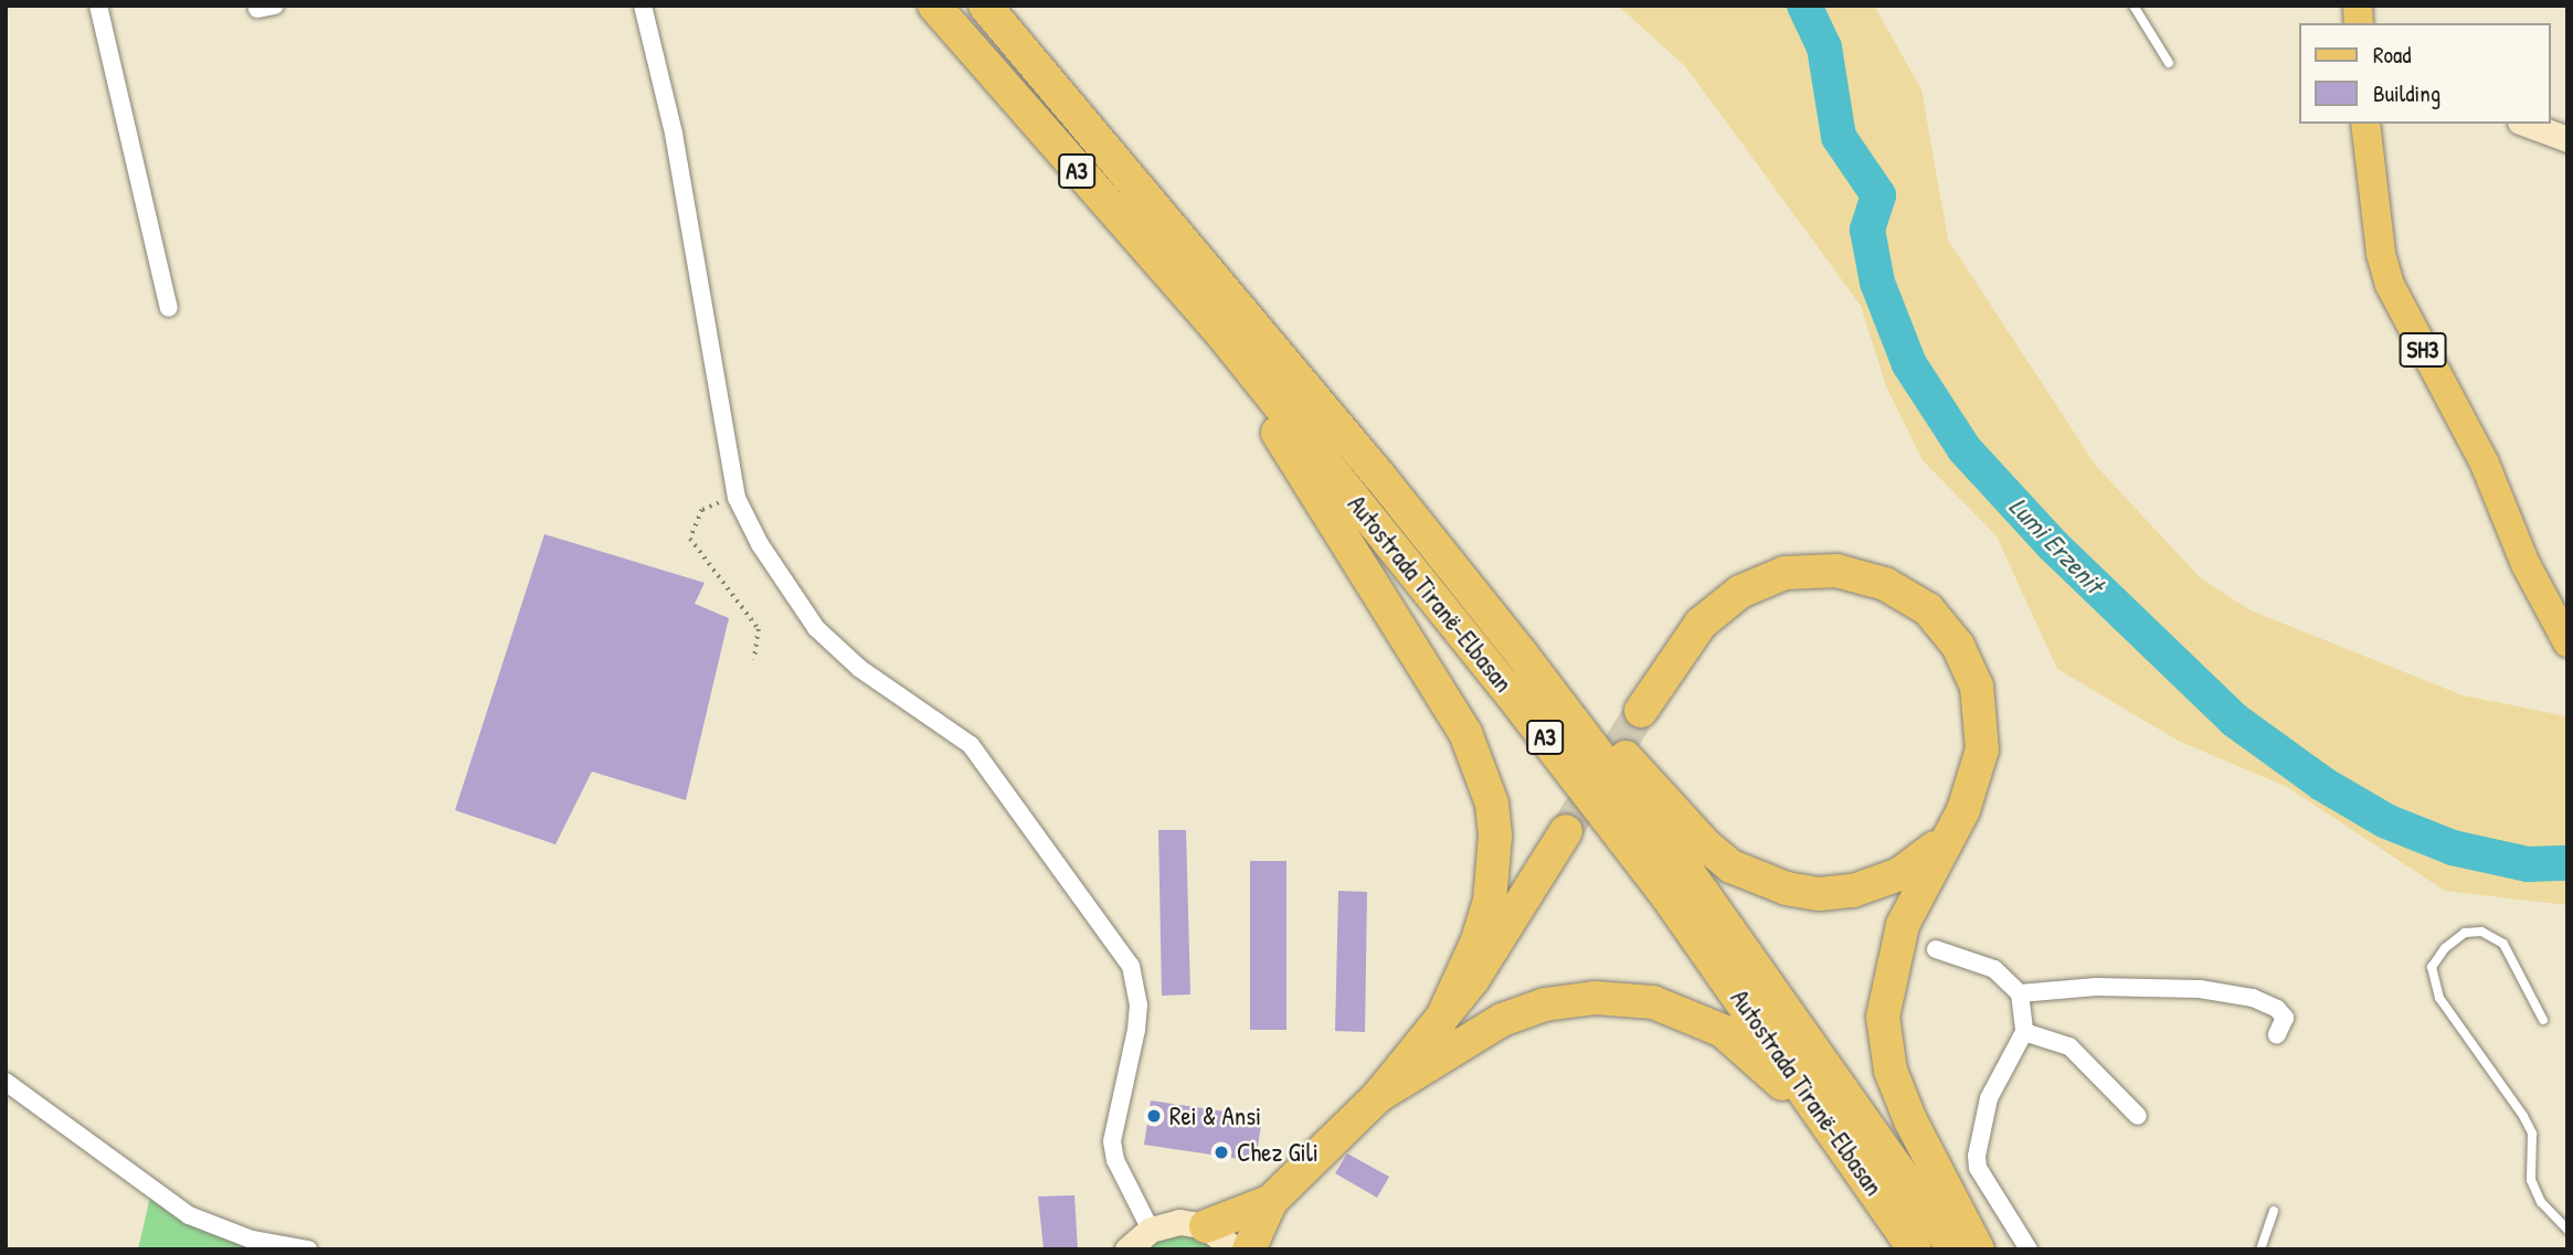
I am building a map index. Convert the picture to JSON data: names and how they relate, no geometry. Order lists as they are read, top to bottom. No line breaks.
{"streets":{"highway":["A3","Autostrada Tiranë-Elbasan"],"main road":["SH3"]},"crossings":[["A3","Autostrada Tiranë-Elbasan"]],"water":["Lumi Erzenit"],"places":["Rei & Ansi","Chez Gili"],"legend":["Road","Building"]}
